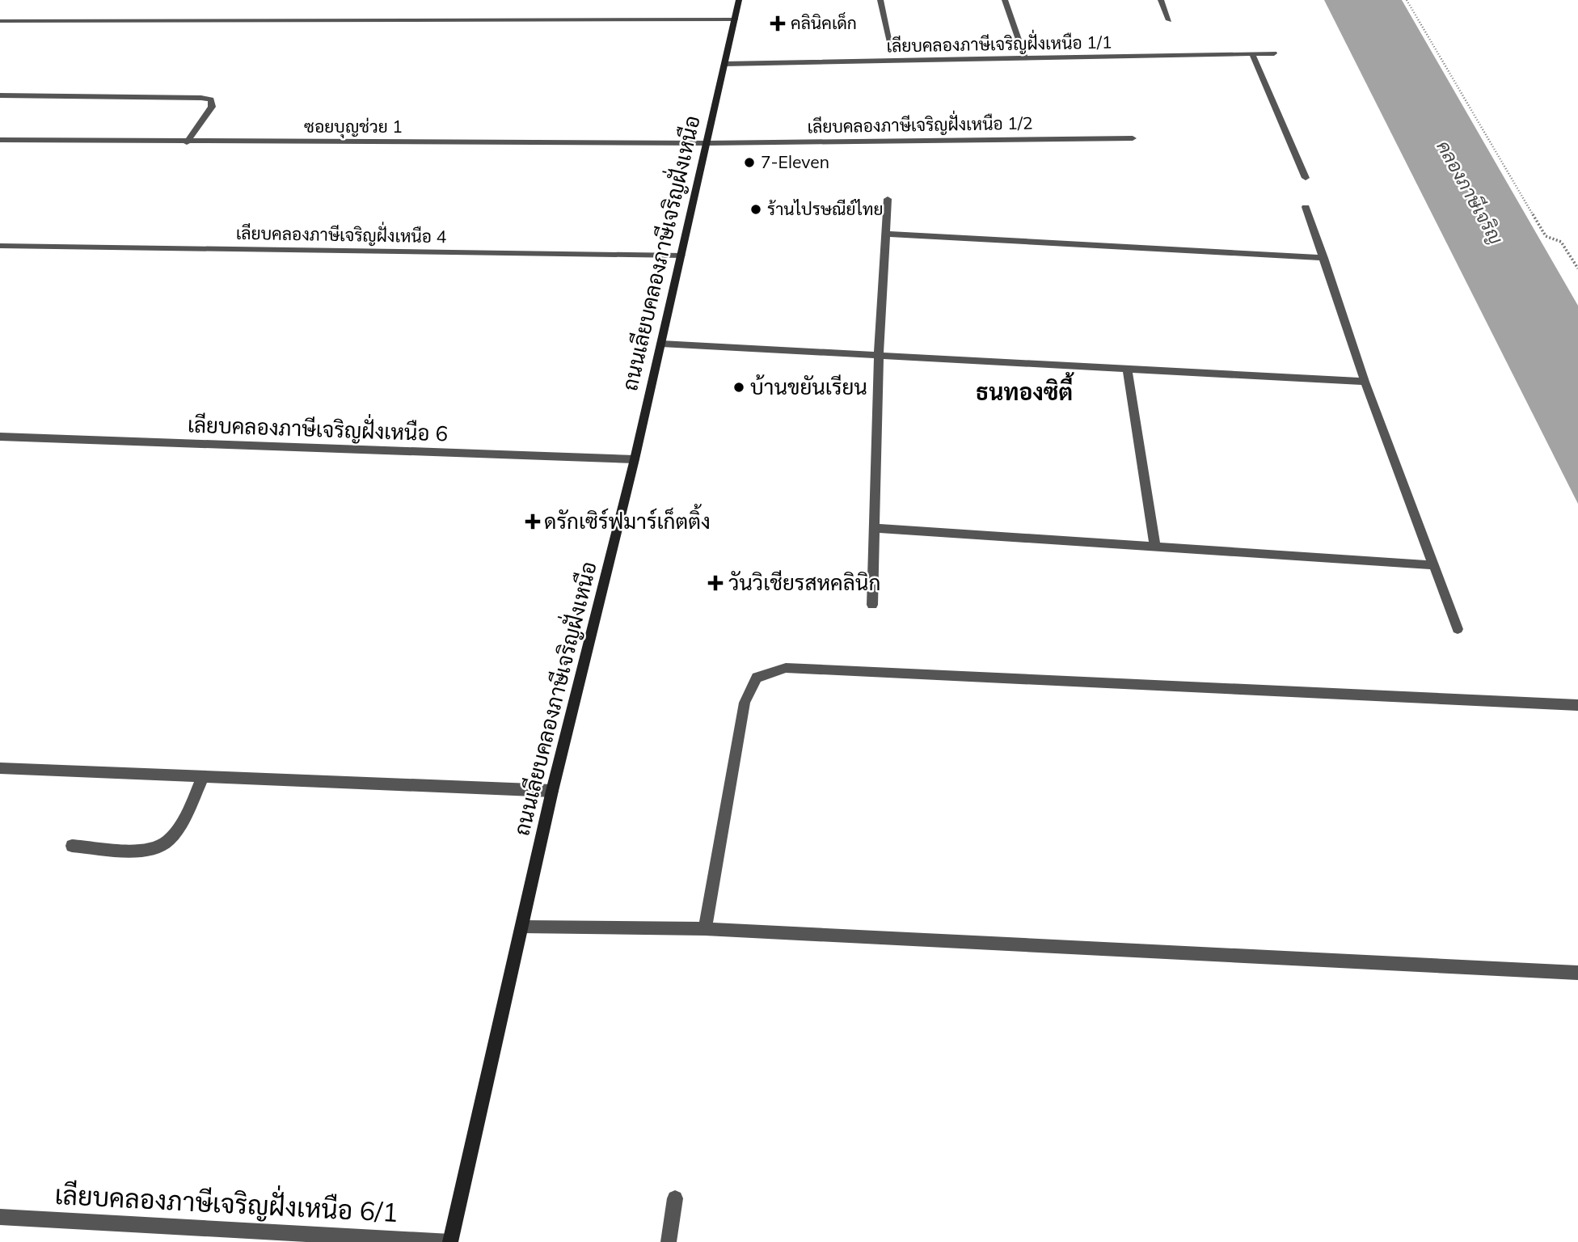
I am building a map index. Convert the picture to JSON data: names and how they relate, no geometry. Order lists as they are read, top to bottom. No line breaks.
{"streets":{"main road":["ถนนเลียบคลองภาษีเจริญฝั่งเหนือ"],"street":["เลียบคลองภาษีเจริญฝั่งเหนือ 1/1","เลียบคลองภาษีเจริญฝั่งเหนือ 1/2","ซอยบุญช่วย 1","เลียบคลองภาษีเจริญฝั่งเหนือ 4","เลียบคลองภาษีเจริญฝั่งเหนือ 6","เลียบคลองภาษีเจริญฝั่งเหนือ 6/1"]},"crossings":[["เลียบคลองภาษีเจริญฝั่งเหนือ 1/1","ถนนเลียบคลองภาษีเจริญฝั่งเหนือ"],["เลียบคลองภาษีเจริญฝั่งเหนือ 1/2","ซอยบุญช่วย 1"],["เลียบคลองภาษีเจริญฝั่งเหนือ 1/2","ถนนเลียบคลองภาษีเจริญฝั่งเหนือ"],["ซอยบุญช่วย 1","ถนนเลียบคลองภาษีเจริญฝั่งเหนือ"],["เลียบคลองภาษีเจริญฝั่งเหนือ 4","ถนนเลียบคลองภาษีเจริญฝั่งเหนือ"],["ถนนเลียบคลองภาษีเจริญฝั่งเหนือ","เลียบคลองภาษีเจริญฝั่งเหนือ 6"],["ถนนเลียบคลองภาษีเจริญฝั่งเหนือ","เลียบคลองภาษีเจริญฝั่งเหนือ 6/1"]],"districts":["ธนทองซิตี้"],"water":["คลองภาษีเจริญ"],"places":{"health":["คลินิคเด็ก","ดรักเซิร์ฟมาร์เก็ตติ้ง","วันวิเชียรสหคลินิก"],"other":["7-Eleven","ร้านไปรษณีย์ไทย","บ้านขยันเรียน"]}}
